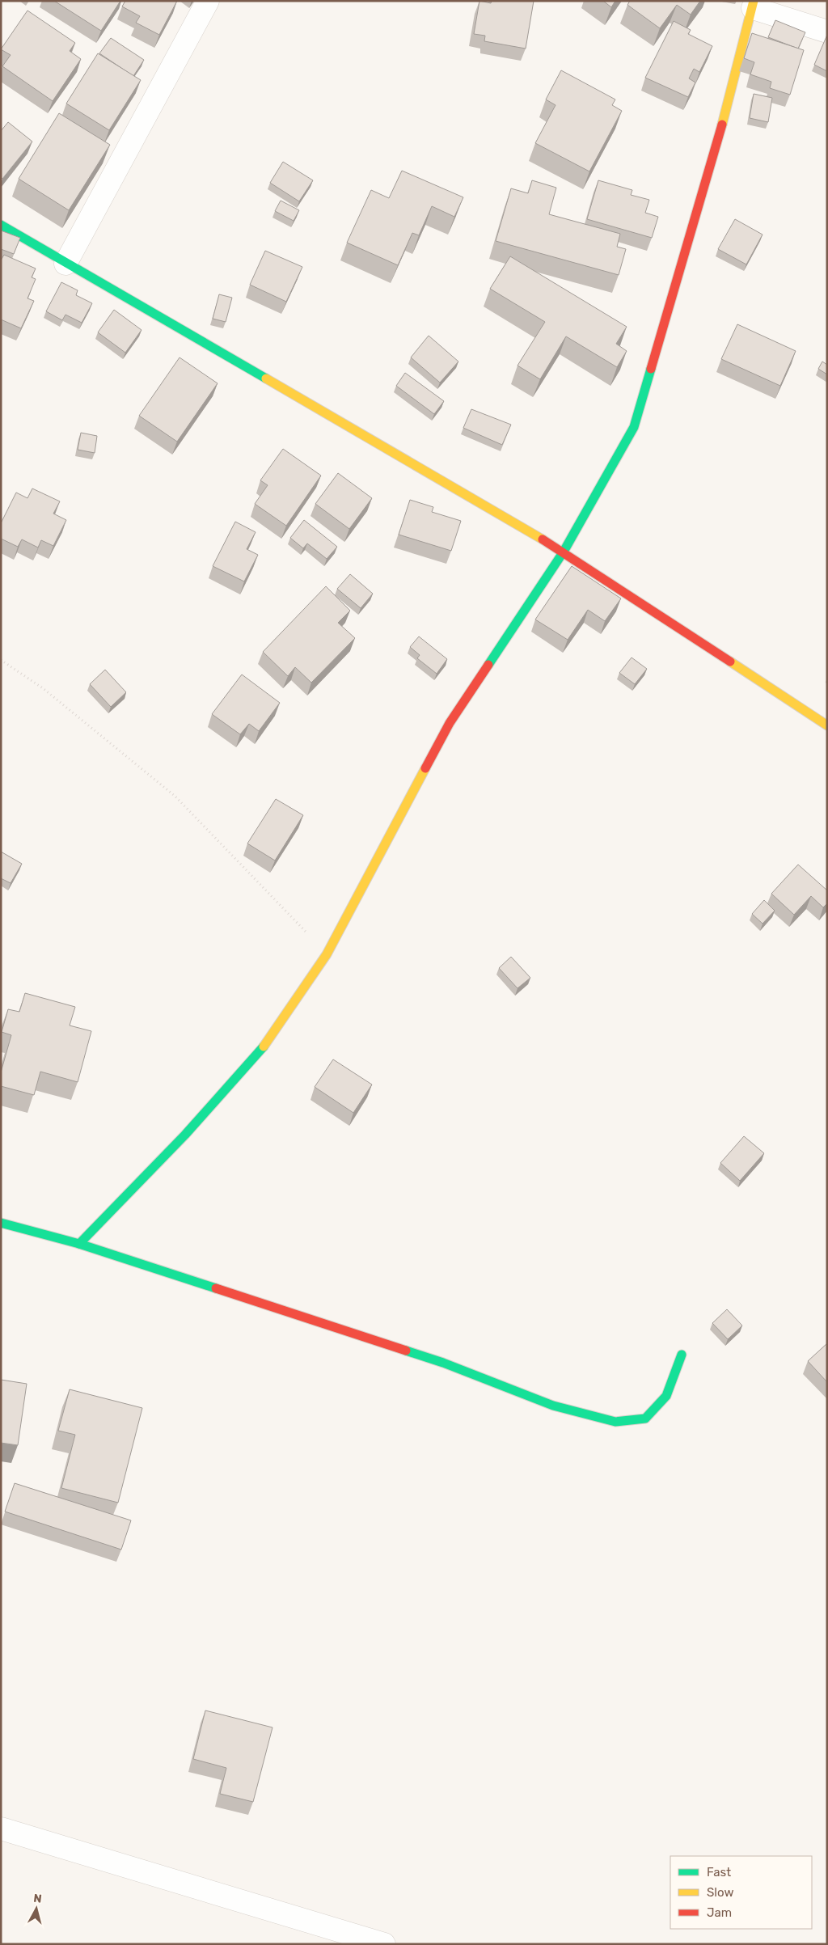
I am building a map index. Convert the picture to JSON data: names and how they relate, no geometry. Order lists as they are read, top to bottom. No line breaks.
{"legend":["Fast","Slow","Jam"],"north":"top"}
